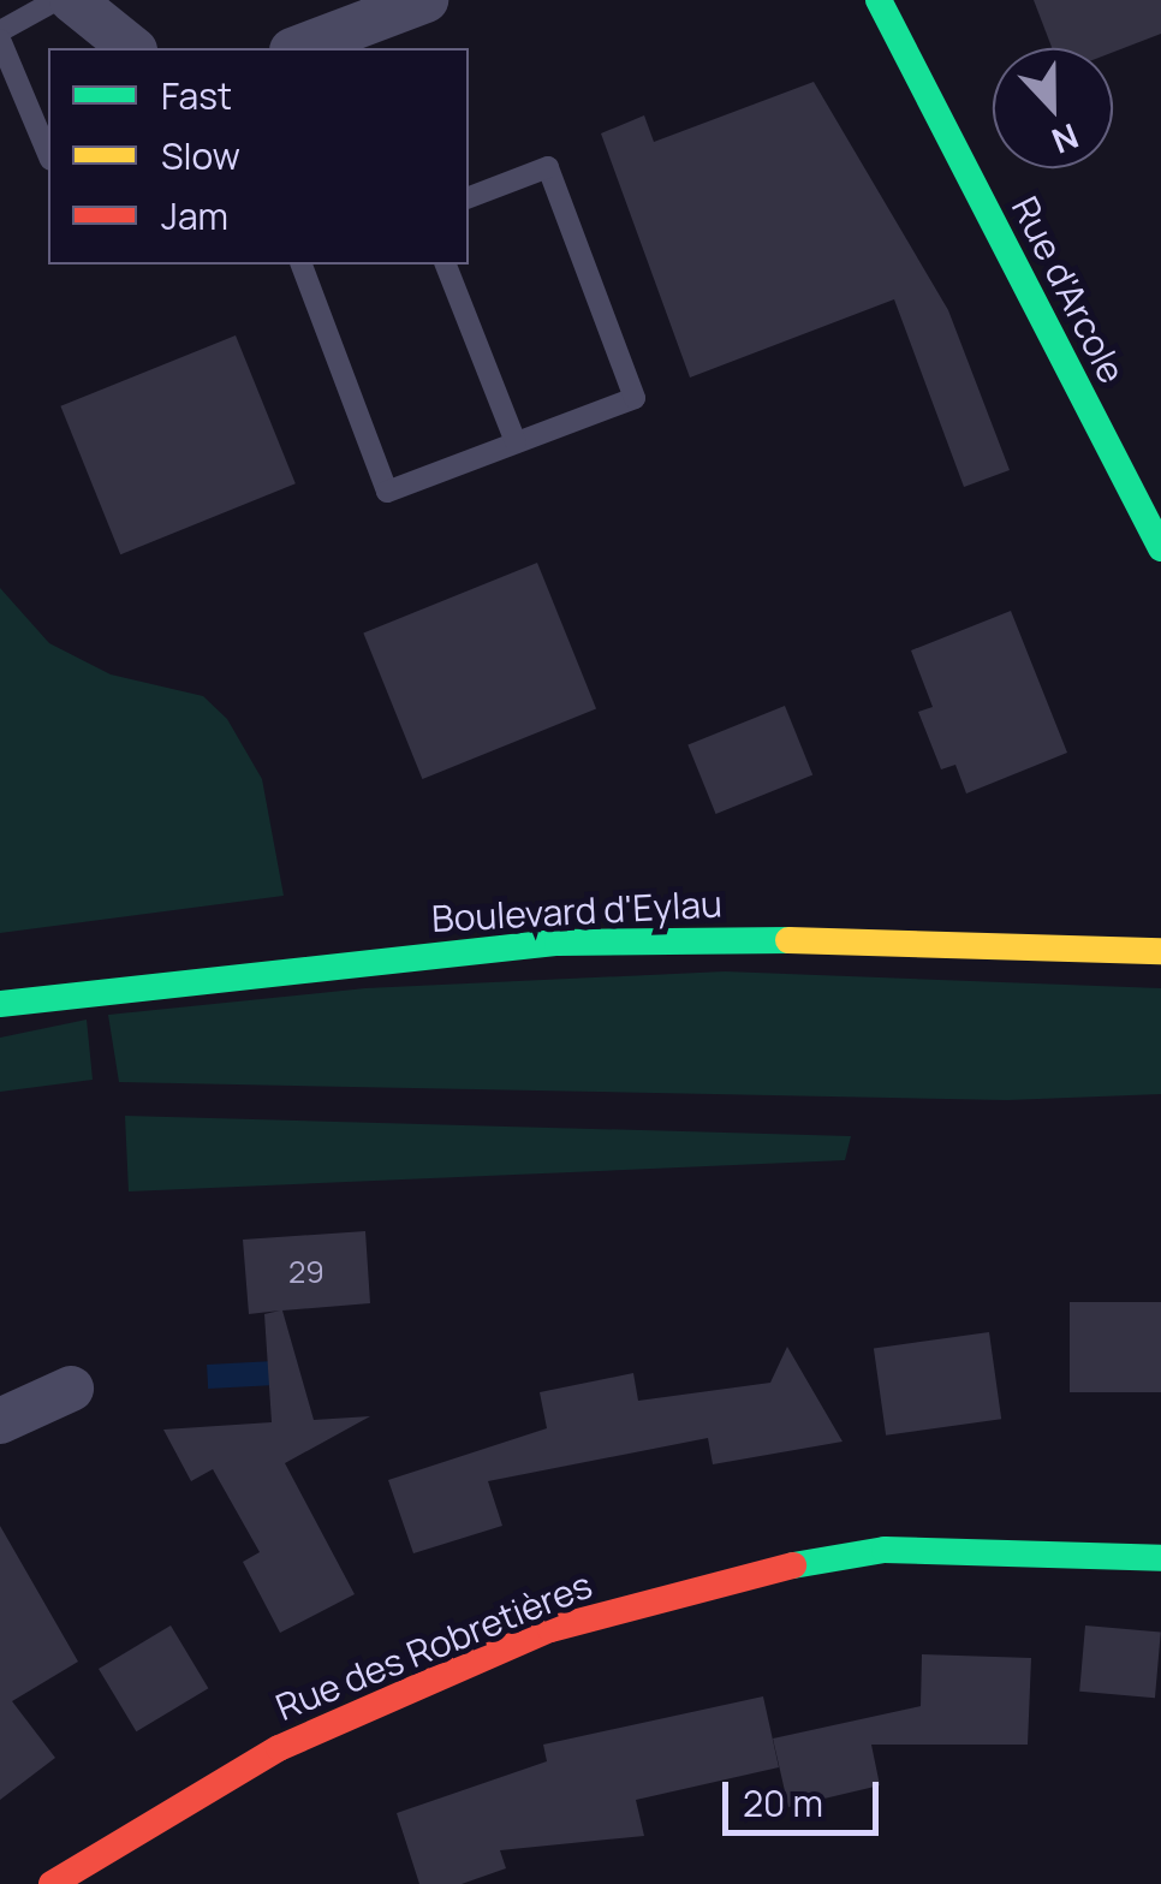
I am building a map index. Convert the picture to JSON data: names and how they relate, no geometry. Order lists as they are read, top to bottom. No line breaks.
{"streets":{"main road":["Rue d'Arcole","Boulevard d'Eylau","Rue des Robretières"]},"house_numbers":["29"],"legend":["Fast","Slow","Jam"],"scale_bar":"20 m","north":"bottom"}
